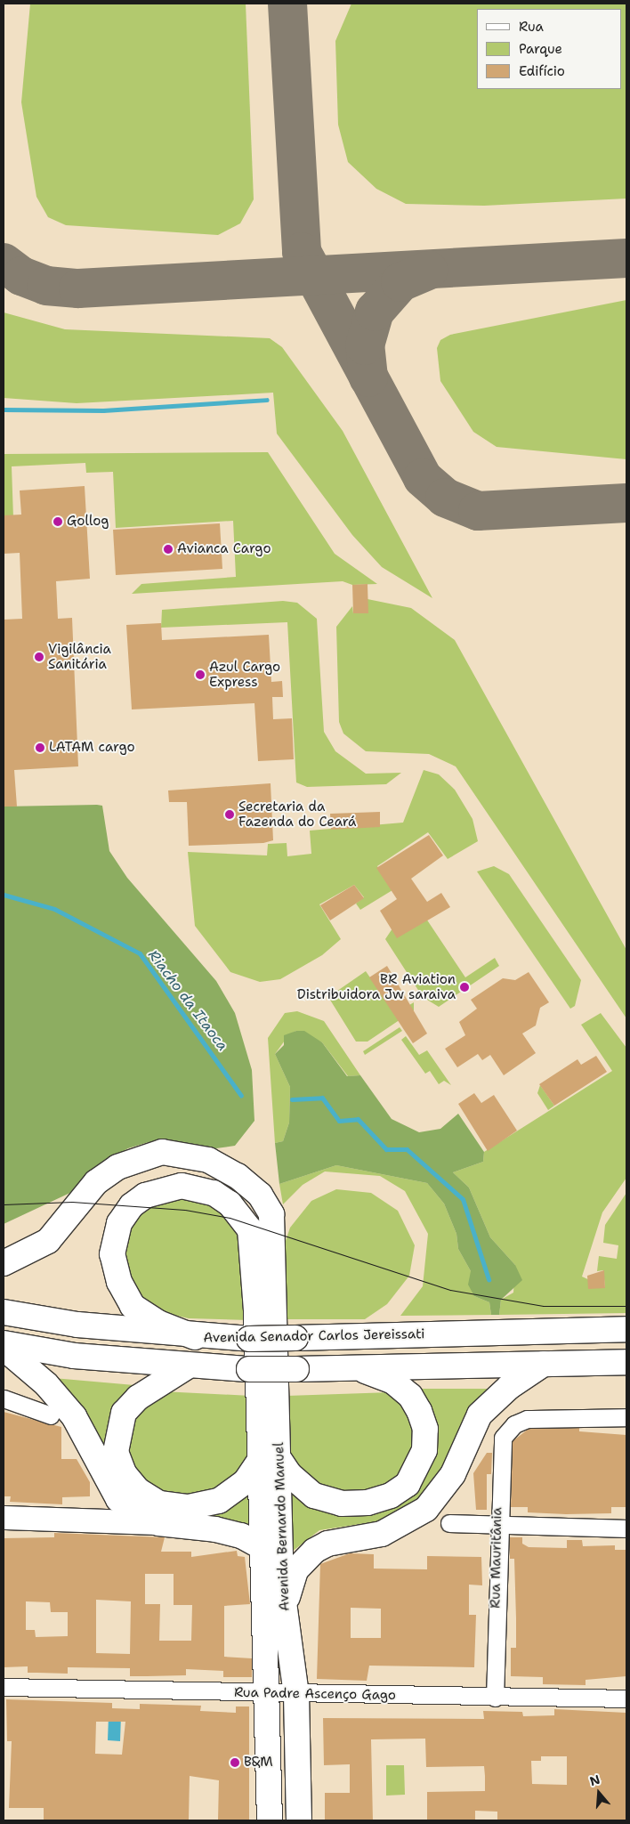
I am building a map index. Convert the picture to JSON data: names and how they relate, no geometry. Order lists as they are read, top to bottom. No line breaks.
{"streets":{"main road":["Avenida Senador Carlos Jereissati","Avenida Bernardo Manuel"],"street":["Rua Mauritânia","Rua Padre Ascenço Gago"]},"crossings":[["Avenida Senador Carlos Jereissati","Avenida Bernardo Manuel"],["Avenida Bernardo Manuel","Rua Padre Ascenço Gago"],["Rua Mauritânia","Rua Padre Ascenço Gago"]],"water":["Riacho da Itaoca"],"places":["Gollog","Avianca Cargo","Vigilância Sanitária","Azul Cargo Express","LATAM cargo","Secretaria da Fazenda do Ceará","BR Aviation Distribuidora Jw saraiva","B&M"],"legend":["Rua","Parque","Edifício"],"north":"top"}
